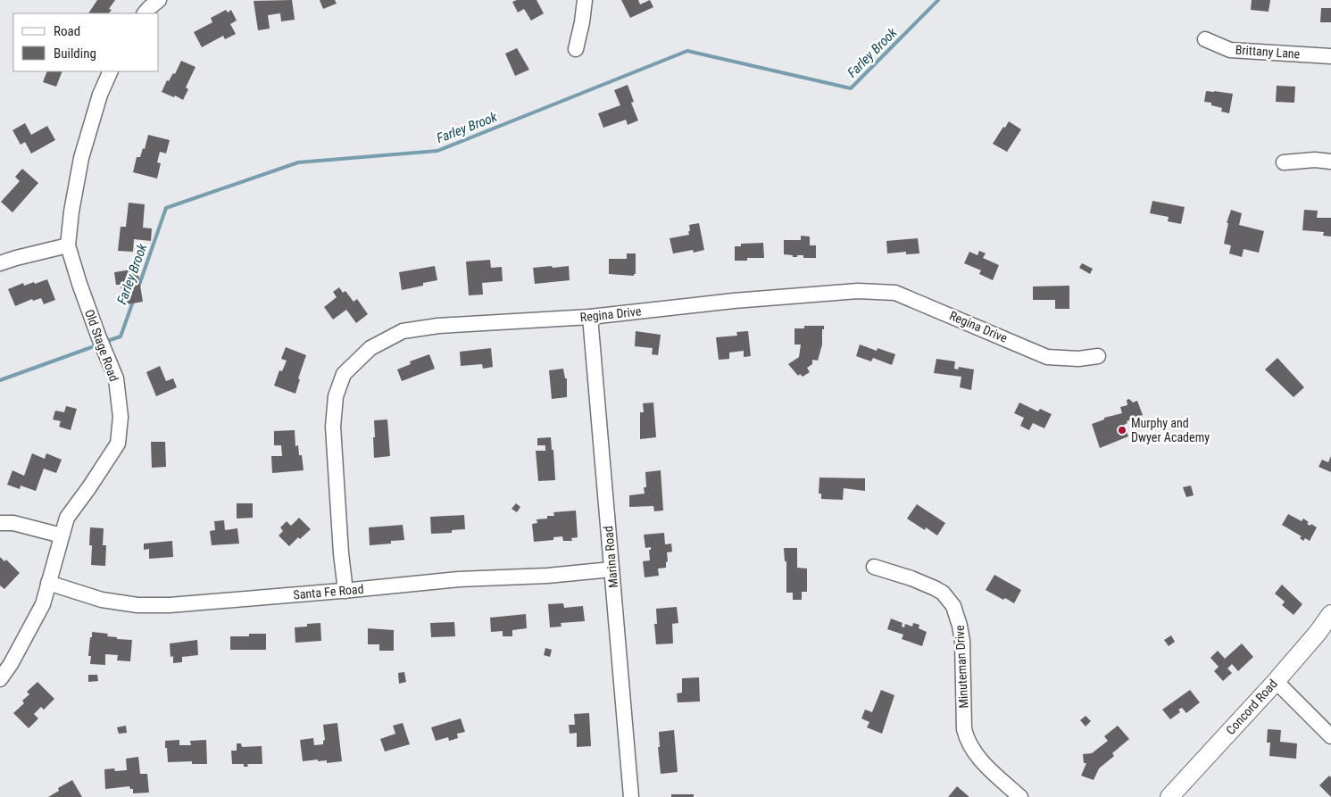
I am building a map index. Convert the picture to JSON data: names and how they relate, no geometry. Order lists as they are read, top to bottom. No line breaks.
{"streets":{"main road":["Concord Road"],"street":["Brittany Lane","Regina Drive","Old Stage Road","Marina Road","Santa Fe Road","Minuteman Drive"]},"crossings":[["Regina Drive","Marina Road"],["Regina Drive","Santa Fe Road"],["Old Stage Road","Santa Fe Road"],["Marina Road","Santa Fe Road"]],"water":["Farley Brook"],"places":["Murphy and Dwyer Academy"],"legend":["Road","Building"]}
